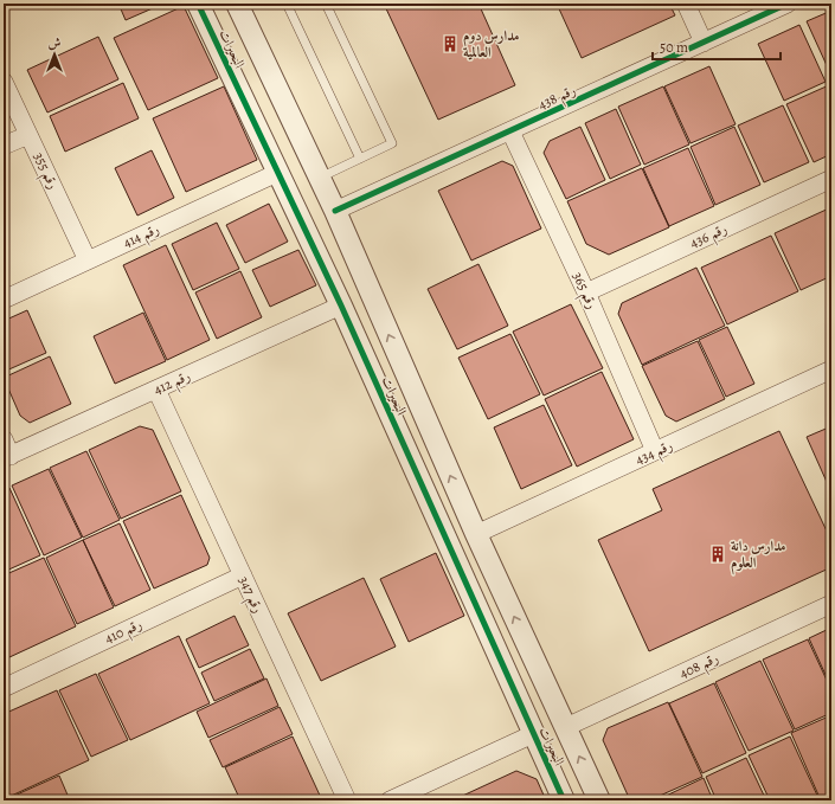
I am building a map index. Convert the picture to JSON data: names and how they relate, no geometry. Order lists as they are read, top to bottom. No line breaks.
{"streets":{"street":["البحيرات","رقم 438","رقم 355","رقم 414","رقم 436","رقم 365","رقم 412","رقم 434","رقم 347","رقم 410","رقم 408"]},"crossings":[["البحيرات","رقم 438"],["البحيرات","رقم 414"],["البحيرات","رقم 412"],["البحيرات","رقم 434"],["البحيرات","رقم 408"],["رقم 438","رقم 365"],["رقم 355","رقم 414"],["رقم 436","رقم 365"],["رقم 365","رقم 434"],["رقم 412","رقم 347"],["رقم 347","رقم 410"]],"places":{"building":["مدارس دوم العالمية","مدارس دانة العلوم"]},"scale_bar":"50 m","north":"top"}
